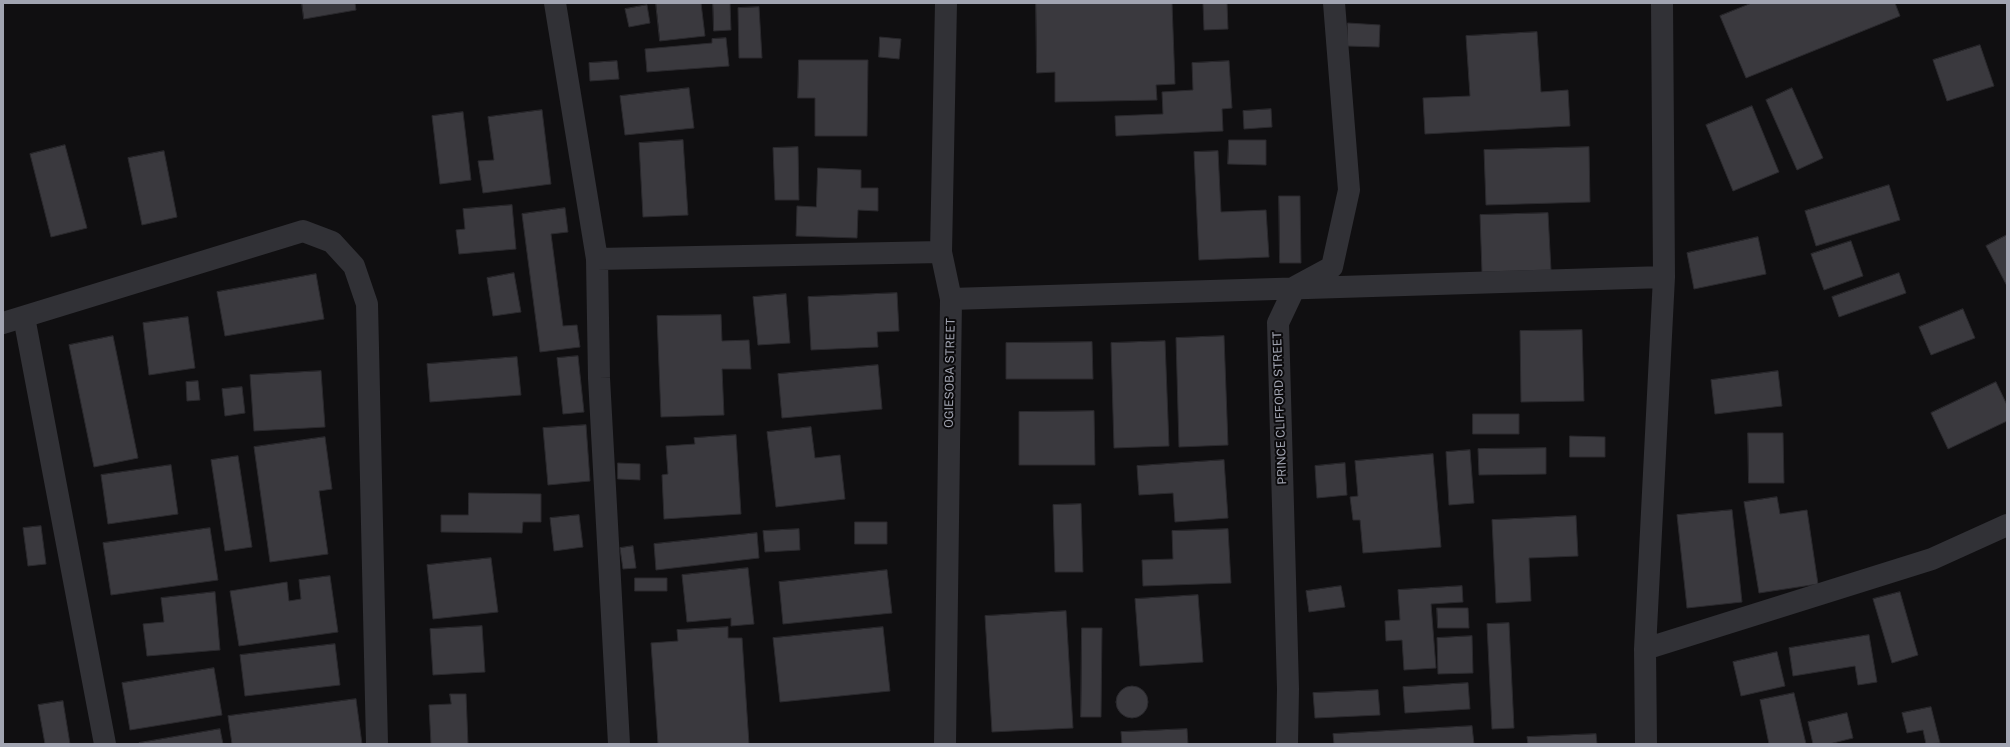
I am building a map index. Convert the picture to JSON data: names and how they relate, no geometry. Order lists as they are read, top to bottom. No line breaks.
{"streets":{"street":["OGIESOBA STREET","PRINCE CLIFFORD STREET"]}}
